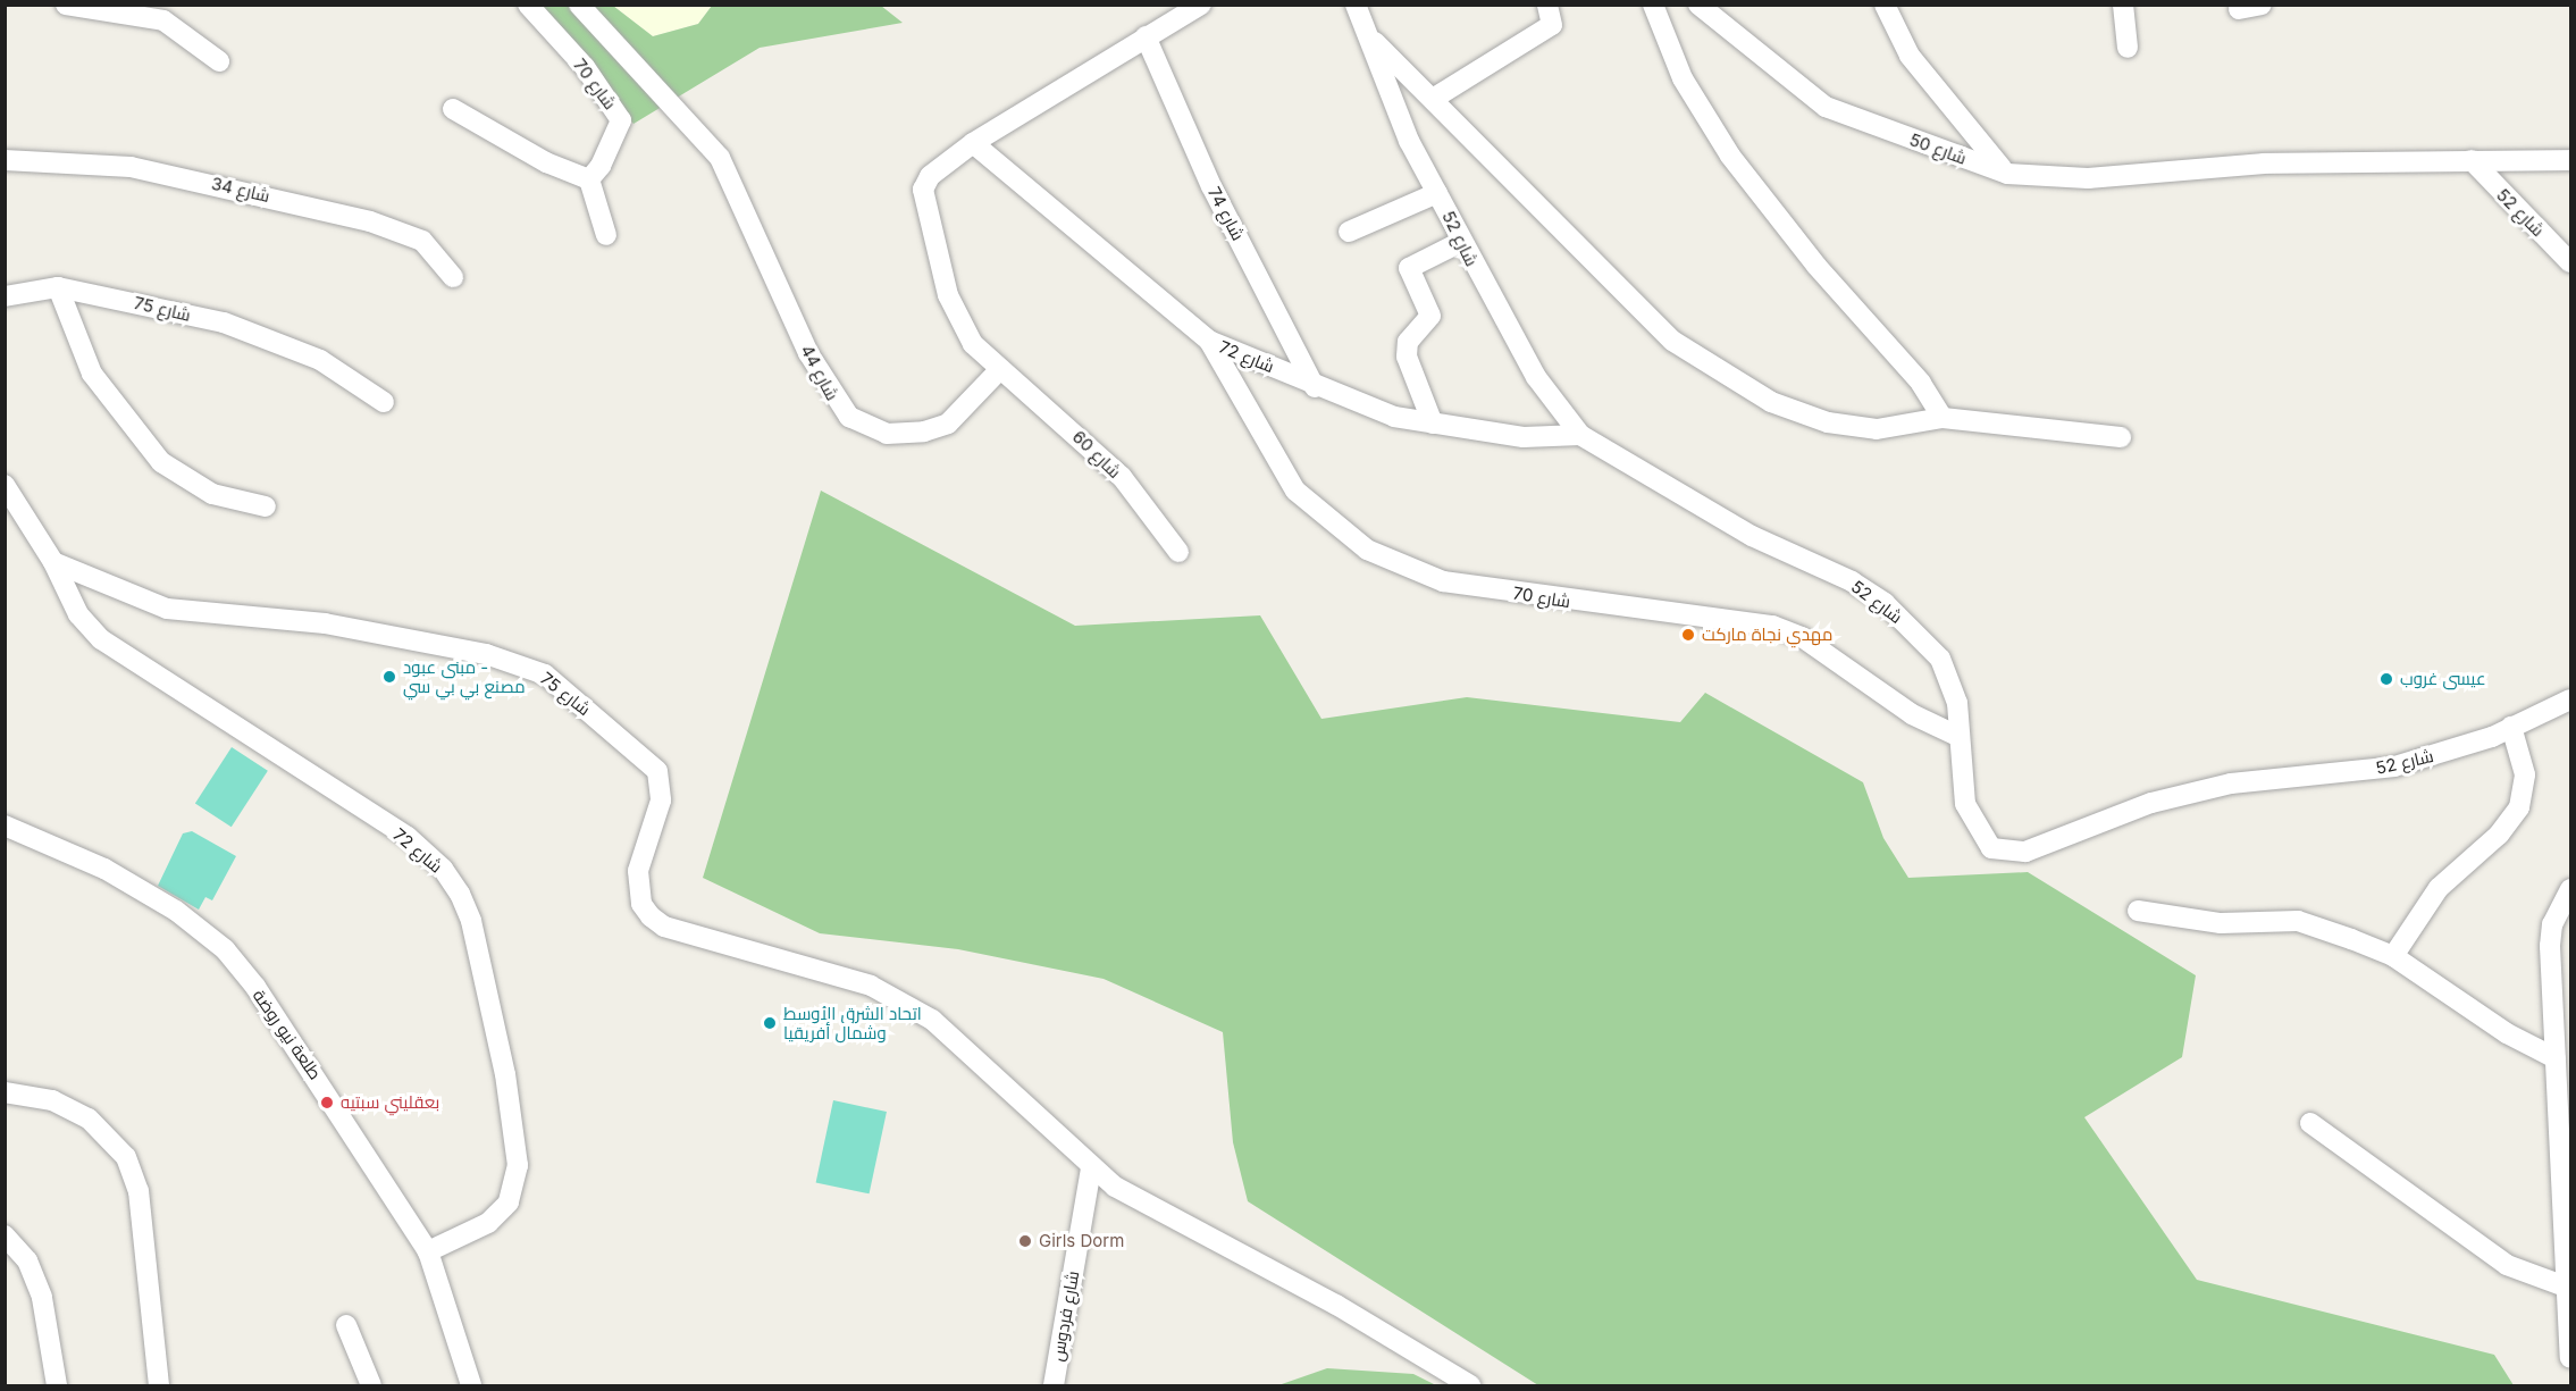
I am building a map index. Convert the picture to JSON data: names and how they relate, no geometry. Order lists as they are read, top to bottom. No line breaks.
{"streets":{"street":["شارع 70","شارع 50","شارع 34","شارع 52","شارع 74","شارع 75","شارع 72","شارع 44","شارع 60","طلعة نيو روضة","شارع فردوس"]},"crossings":[["شارع 70","شارع 52"],["شارع 70","شارع 72"],["شارع 52","شارع 72"],["شارع 74","شارع 72"],["شارع 75","شارع 72"],["شارع 75","شارع فردوس"],["شارع 72","طلعة نيو روضة"],["شارع 44","شارع 60"]],"places":["مهدي نجاة ماركت","مبنى عبود - مصنع بي بي سي","عيسى غروب","اتحاد الشرق الأوسط وشمال أفريقيا","بعقليني سبتيه","Girls Dorm"]}
